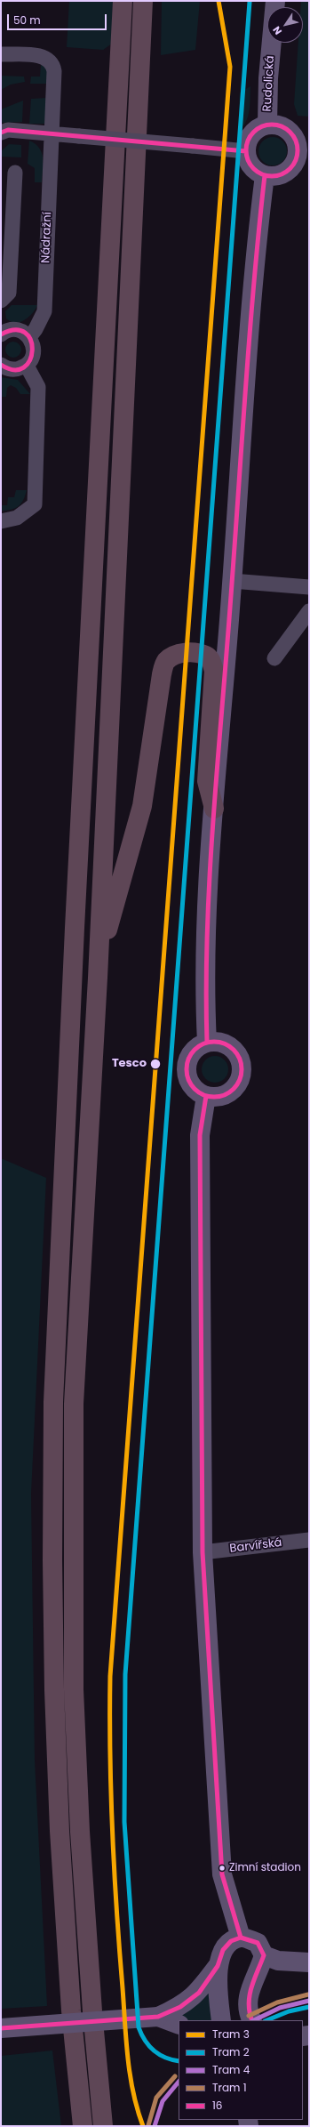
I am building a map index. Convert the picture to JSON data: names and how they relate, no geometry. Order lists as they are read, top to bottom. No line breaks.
{"streets":{"street":["Rudolická","Nádražní","Barvířská"]},"places":["Tesco","Zimní stadion"],"lines":["tram line 3","tram line 2","transit line 16","tram line 1","tram line 4"],"legend":["Tram 3","Tram 2","Tram 4","Tram 1","16"],"scale_bar":"50 m","north":"bottom left"}
